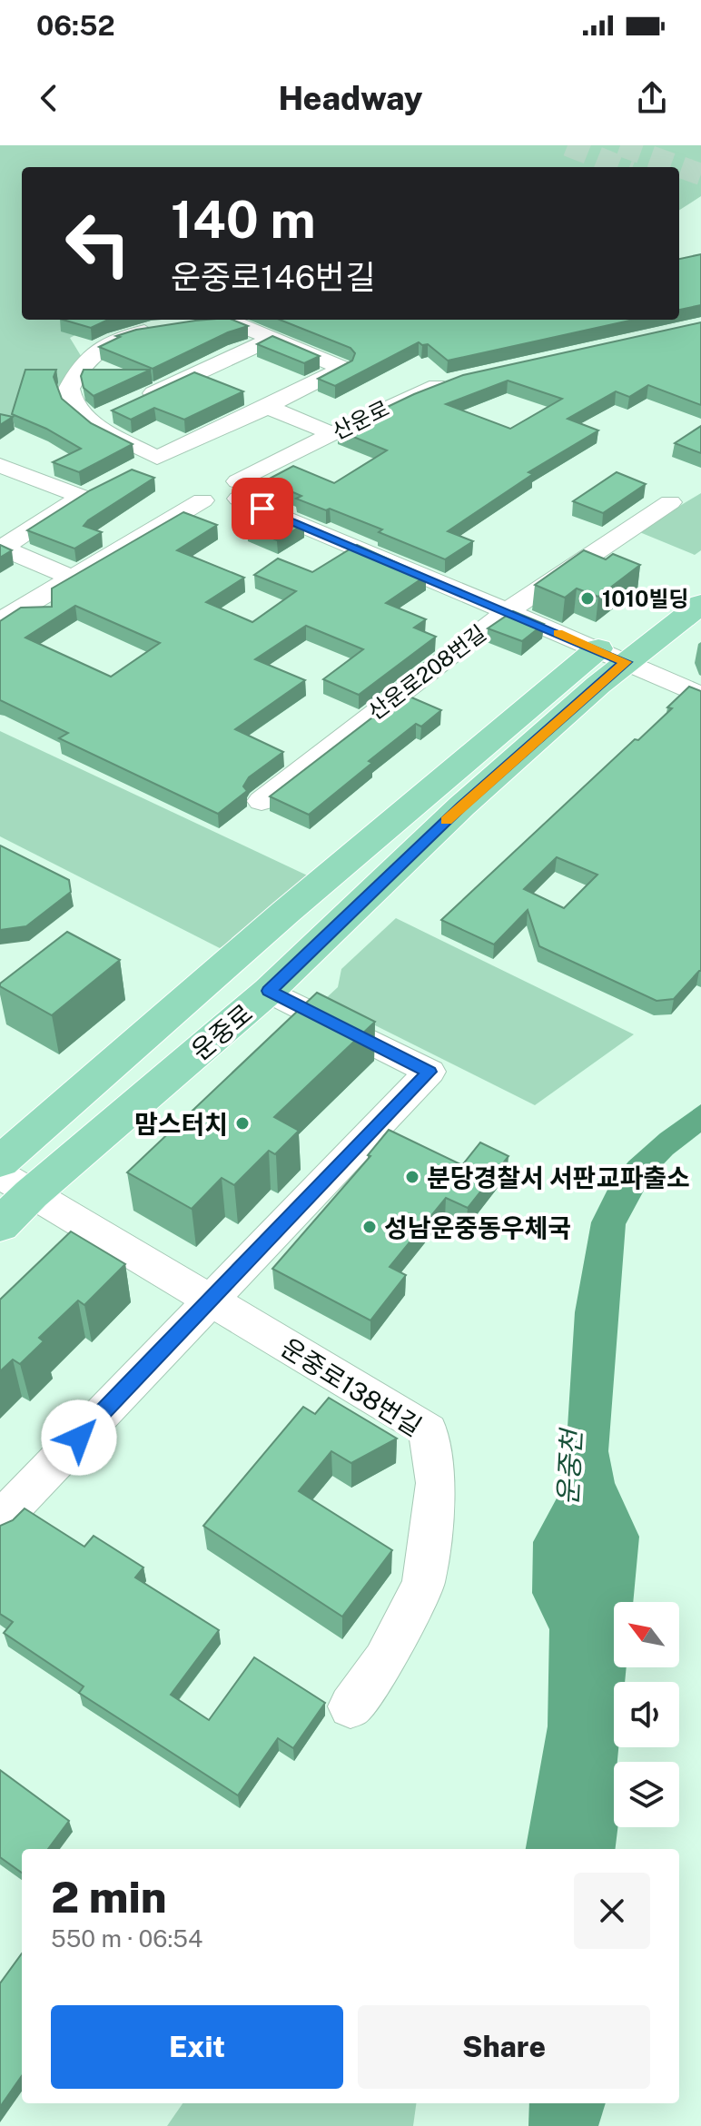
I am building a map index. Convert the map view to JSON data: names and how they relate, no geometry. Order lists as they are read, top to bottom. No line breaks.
{"streets":{"main road":["운중로"],"street":["산운로","산운로208번길","운중로138번길"]},"crossings":[["운중로","운중로138번길"]],"water":["운중천"],"places":["1010빌딩","맘스터치","분당경찰서 서판교파출소","성남운중동우체국"],"north":"top left","page":{"status":"06:52","header":"Headway","turn":["140 m","운중로146번길"],"heading":["2 min","550 m · 06:54"],"buttons":["Exit","Share"]}}
